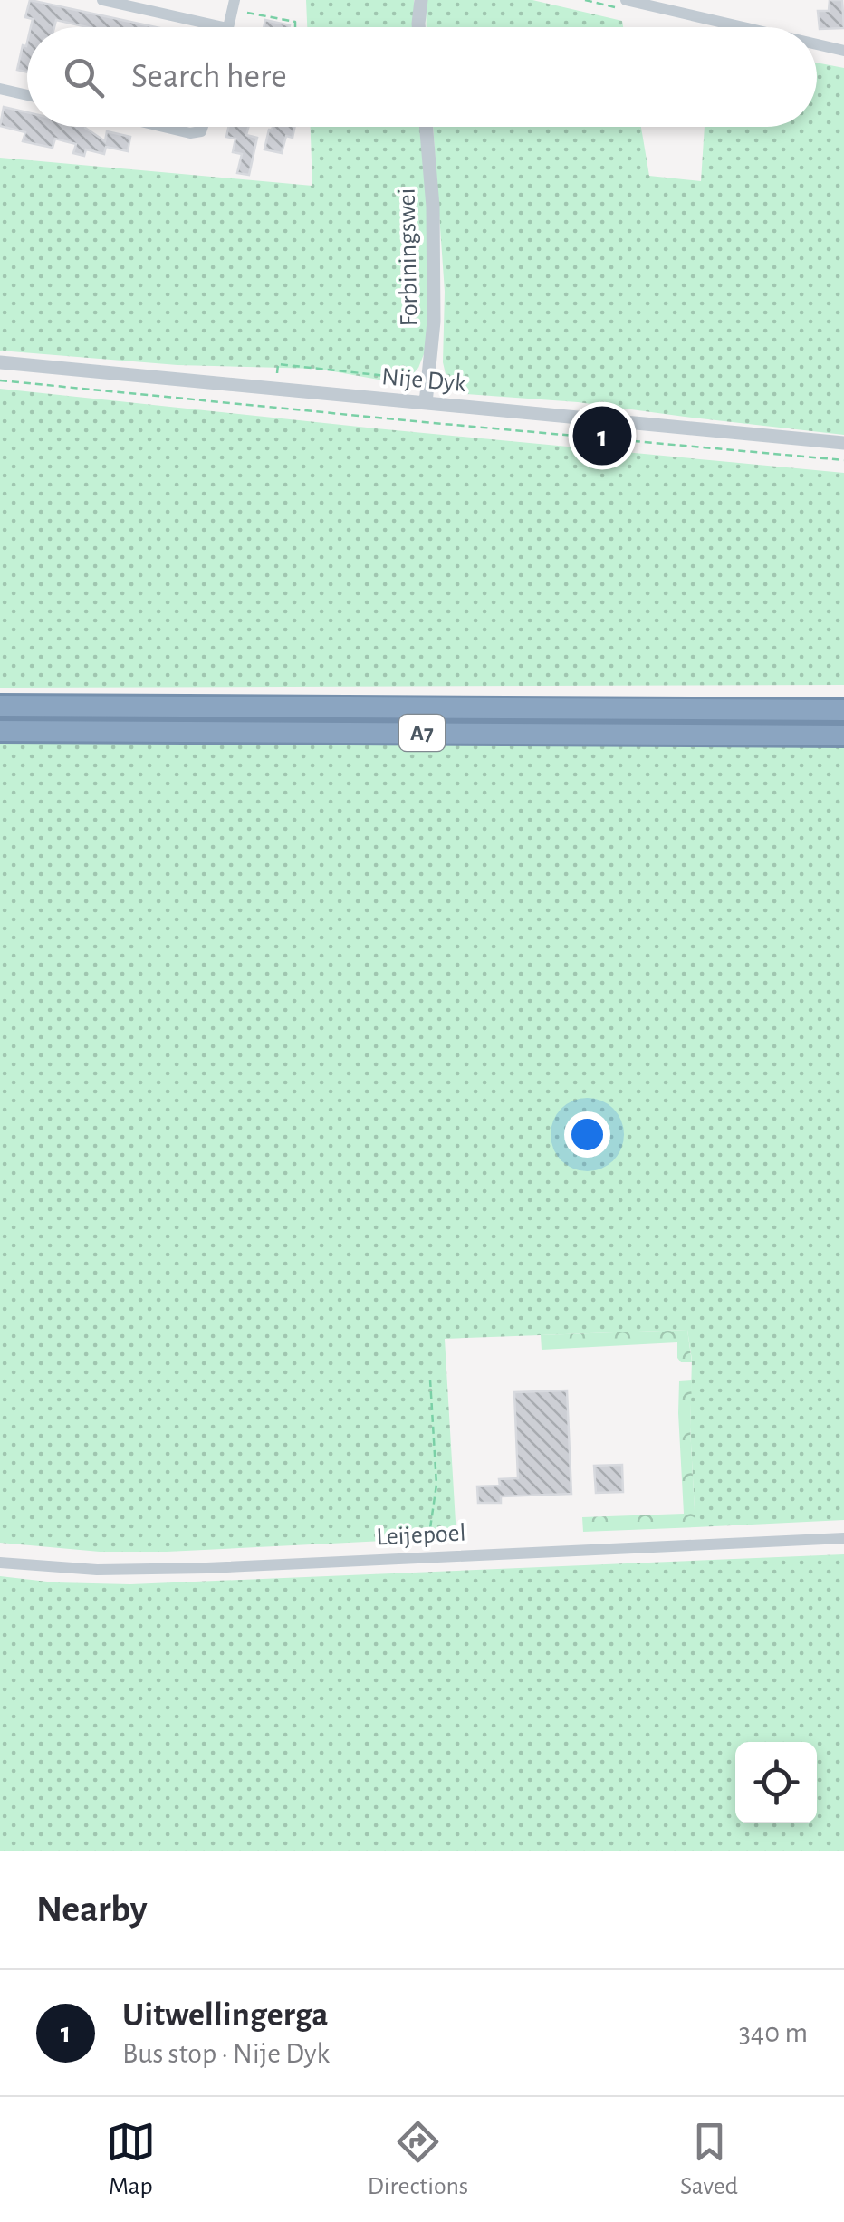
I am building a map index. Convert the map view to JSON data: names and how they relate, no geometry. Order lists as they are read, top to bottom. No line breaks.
{"streets":{"highway":["A7"],"street":["Forbiningswei","Nije Dyk","Leijepoel"]},"crossings":[["Forbiningswei","Nije Dyk"]],"page":{"search":"Search here","pins":"1","heading":"Nearby","list":[{"mark":"1","name":"Uitwellingerga","note":"Bus stop · Nije Dyk","value":"340 m"}],"nav":["Map","Directions","Saved"]}}
